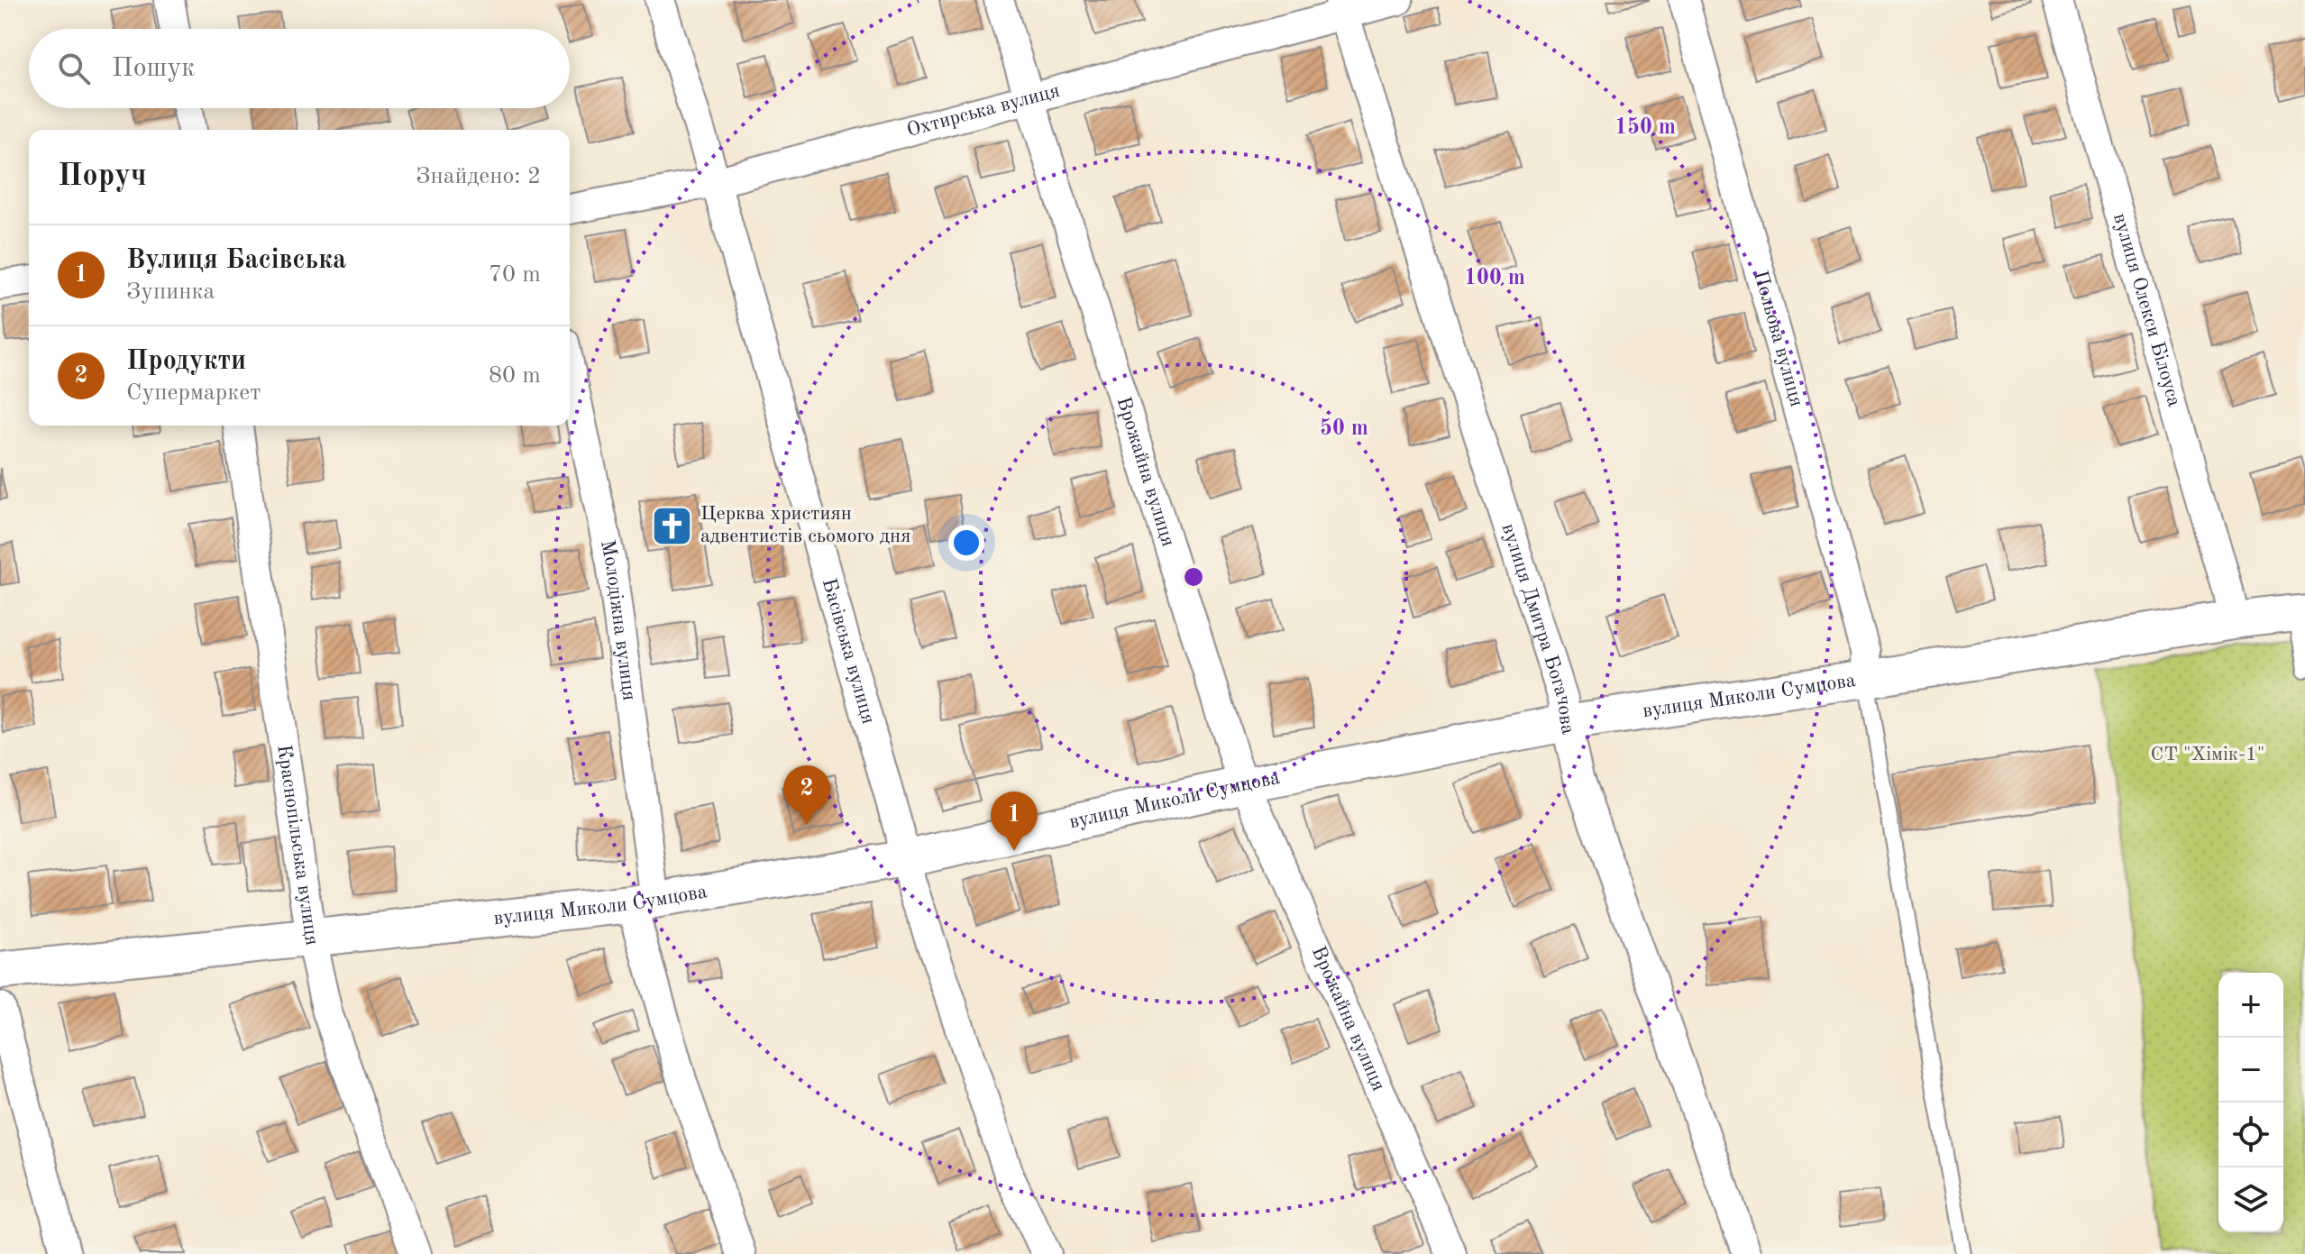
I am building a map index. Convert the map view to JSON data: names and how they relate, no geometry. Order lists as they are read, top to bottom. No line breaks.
{"streets":{"street":["Охтирська вулиця","вулиця Олекси Білоуса","Польова вулиця","Врожайна вулиця","Молодіжна вулиця","вулиця Дмитра Богачова","Басівська вулиця","вулиця Миколи Сумцова","Краснопільська вулиця"]},"crossings":[["Охтирська вулиця","Врожайна вулиця"],["Охтирська вулиця","вулиця Дмитра Богачова"],["Охтирська вулиця","Басівська вулиця"],["вулиця Олекси Білоуса","вулиця Миколи Сумцова"],["Польова вулиця","вулиця Миколи Сумцова"],["Врожайна вулиця","вулиця Миколи Сумцова"],["Молодіжна вулиця","вулиця Миколи Сумцова"],["вулиця Дмитра Богачова","вулиця Миколи Сумцова"],["Басівська вулиця","вулиця Миколи Сумцова"],["вулиця Миколи Сумцова","Краснопільська вулиця"]],"parks":["СТ \"Хімік-1\""],"places":{"church":["Церква християн адвентистів сьомого дня"]},"page":{"search":"Пошук","heading":["Поруч","Знайдено: 2"],"list":[{"mark":"1","name":"Вулиця Басівська","note":"Зупинка","value":"70 m"},{"mark":"2","name":"Продукти","note":"Супермаркет","value":"80 m"}],"pins":["2","1"],"map_buttons":["+","−"]},"rings":["150 m","100 m","50 m"]}
